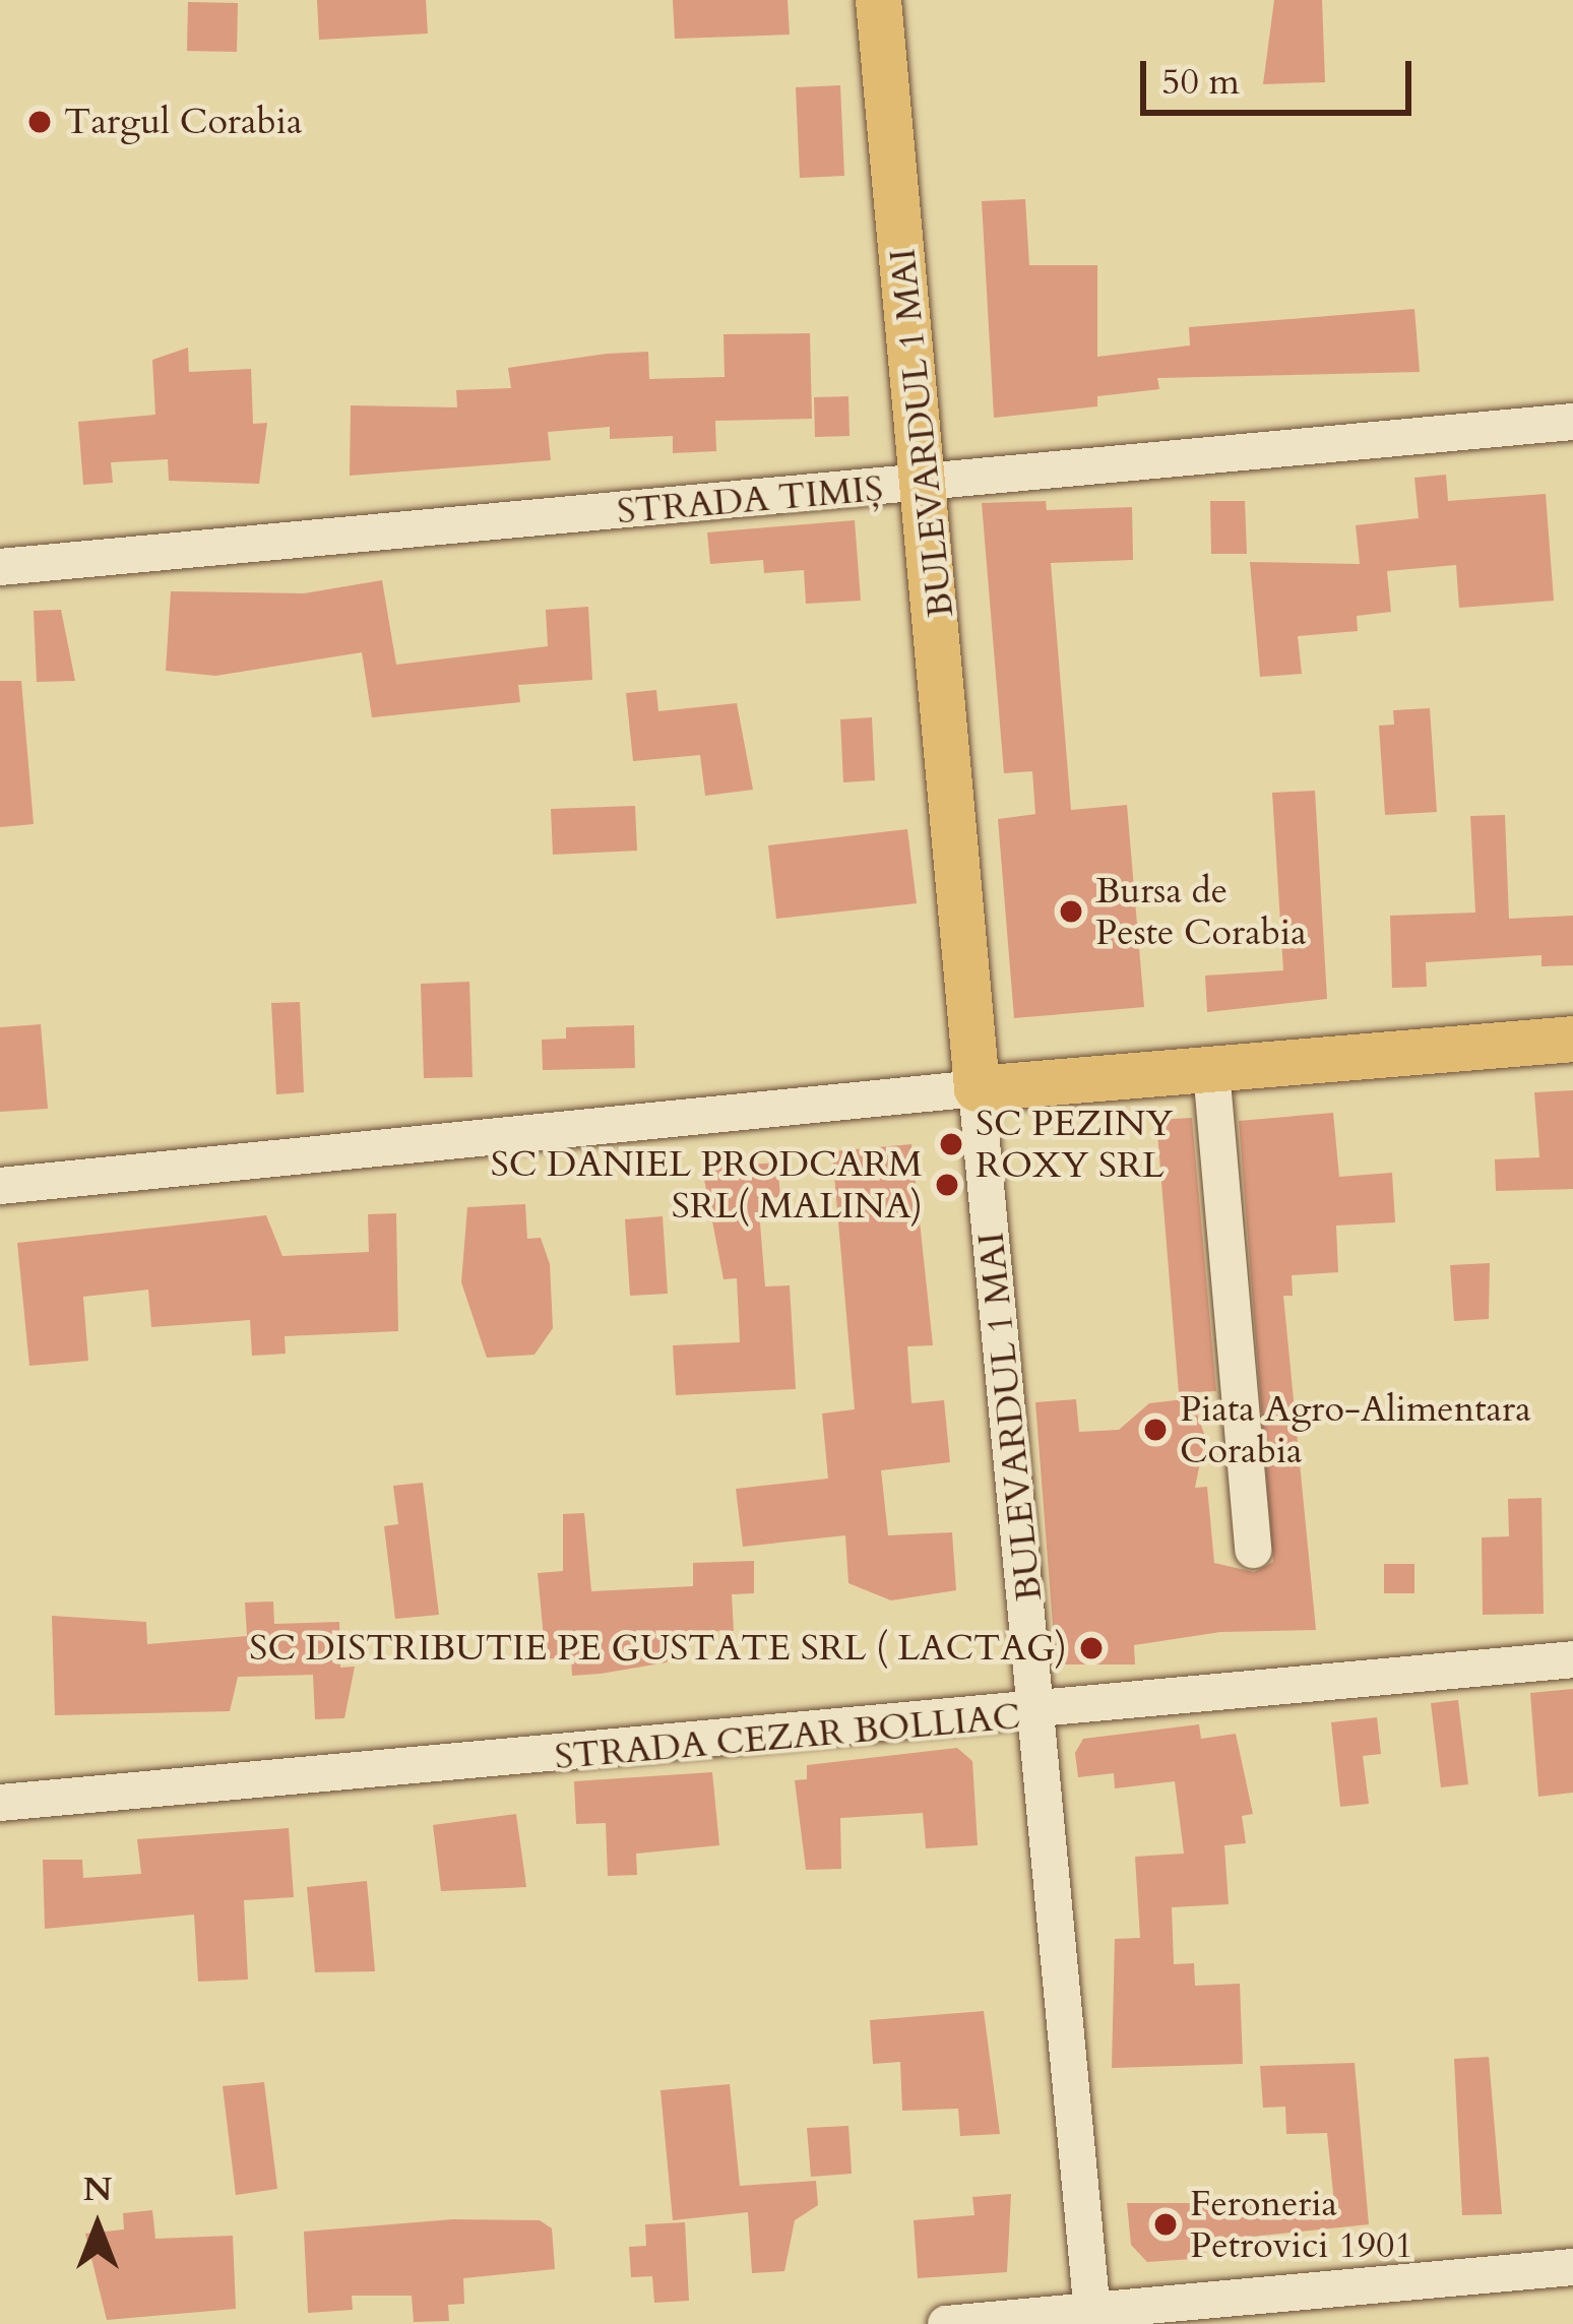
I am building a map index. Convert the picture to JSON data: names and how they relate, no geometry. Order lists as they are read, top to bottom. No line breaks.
{"streets":{"main road":["BULEVARDUL 1 MAI"],"street":["STRADA TIMIȘ","STRADA CEZAR BOLLIAC"]},"crossings":[["BULEVARDUL 1 MAI","STRADA TIMIȘ"],["BULEVARDUL 1 MAI","STRADA CEZAR BOLLIAC"]],"places":["Targul Corabia","Bursa de Peste Corabia","SC PEZINY ROXY SRL","SC DANIEL PRODCARM SRL( MALINA)","Piata Agro-Alimentara Corabia","SC DISTRIBUTIE PE GUSTATE SRL ( LACTAG)","Feroneria Petrovici 1901"],"scale_bar":"50 m","north":"top"}
